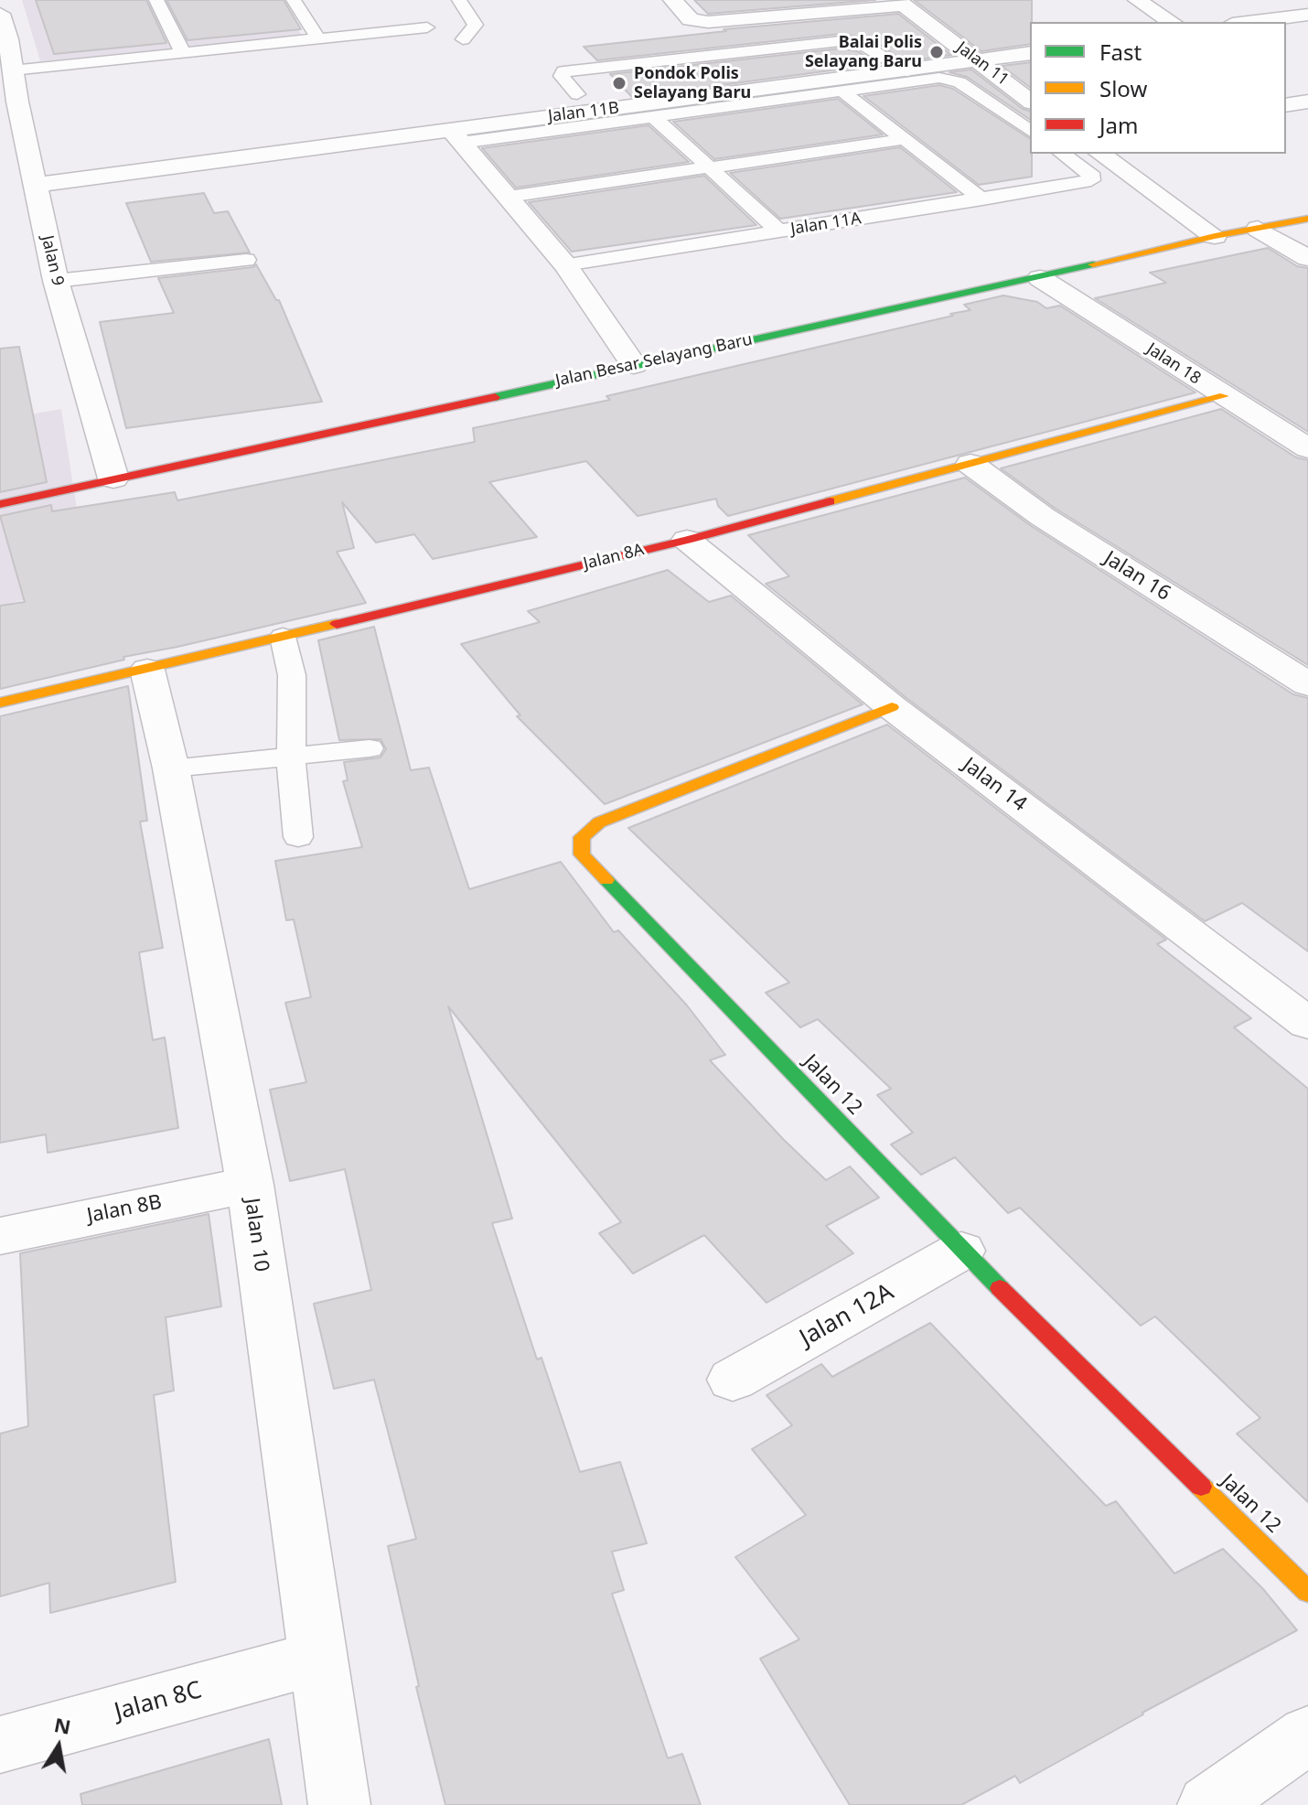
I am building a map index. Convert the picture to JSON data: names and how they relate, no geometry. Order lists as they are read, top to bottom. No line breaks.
{"streets":{"street":["Jalan 11","Jalan 11B","Jalan 9","Jalan Besar Selayang Baru","Jalan 18","Jalan 8A","Jalan 16","Jalan 14","Jalan 12","Jalan 8B","Jalan 10","Jalan 12A","Jalan 8C"],"lane":["Jalan 11A"]},"crossings":[["Jalan 11","Jalan 11B"],["Jalan 11B","Jalan 9"],["Jalan 9","Jalan Besar Selayang Baru"],["Jalan Besar Selayang Baru","Jalan 18"],["Jalan 18","Jalan 8A"],["Jalan 8A","Jalan 16"],["Jalan 8A","Jalan 14"],["Jalan 8A","Jalan 10"],["Jalan 14","Jalan 12"],["Jalan 12","Jalan 12A"],["Jalan 8B","Jalan 10"],["Jalan 10","Jalan 8C"]],"places":["Balai Polis Selayang Baru","Pondok Polis Selayang Baru"],"legend":["Fast","Slow","Jam"],"north":"top"}
